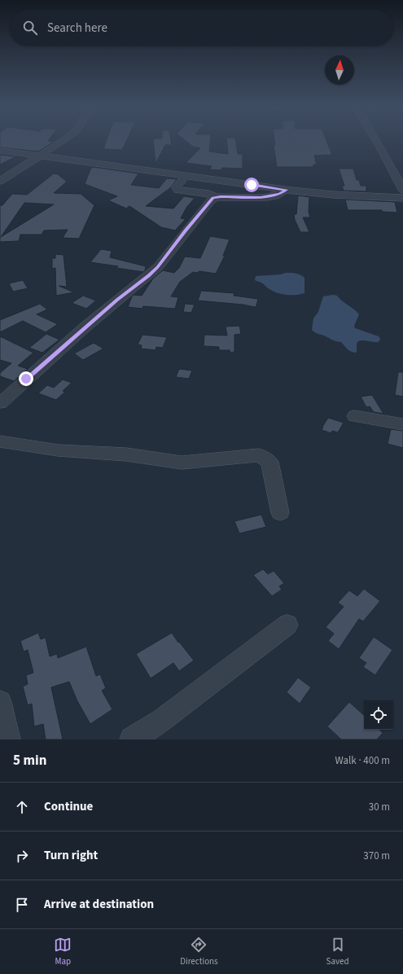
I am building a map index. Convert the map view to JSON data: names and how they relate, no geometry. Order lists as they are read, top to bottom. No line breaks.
{"north":"top","page":{"search":"Search here","heading":["5 min","Walk · 400 m"],"list":[["Continue","30 m"],["Turn right","370 m"],"Arrive at destination"],"nav":["Map","Directions","Saved"]}}
